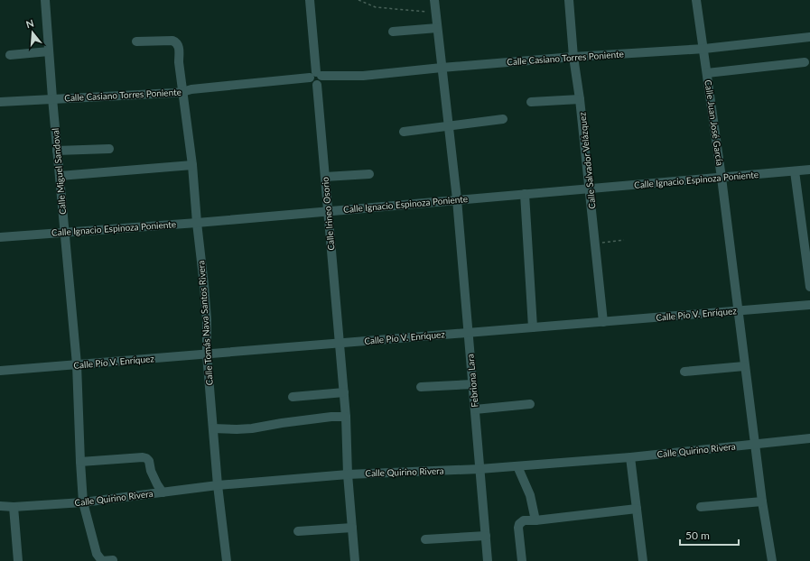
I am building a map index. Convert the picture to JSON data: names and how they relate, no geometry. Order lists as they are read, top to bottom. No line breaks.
{"streets":{"street":["Calle Casiano Torres Poniente","Calle Juan José García","Calle Salvador Velázquez","Calle Miguel Sandoval","Calle Ignacio Espinoza Poniente","Calle Irineo Osorio","Calle Pío V. Enríquez","Calle Tomás Nava Santos Rivera","Febriona Lara","Calle Quirino Rivera"]},"crossings":[["Calle Casiano Torres Poniente","Calle Juan José García"],["Calle Casiano Torres Poniente","Calle Salvador Velázquez"],["Calle Casiano Torres Poniente","Calle Miguel Sandoval"],["Calle Casiano Torres Poniente","Calle Irineo Osorio"],["Calle Casiano Torres Poniente","Calle Tomás Nava Santos Rivera"],["Calle Casiano Torres Poniente","Febriona Lara"],["Calle Juan José García","Calle Ignacio Espinoza Poniente"],["Calle Juan José García","Calle Pío V. Enríquez"],["Calle Juan José García","Calle Quirino Rivera"],["Calle Salvador Velázquez","Calle Ignacio Espinoza Poniente"],["Calle Salvador Velázquez","Calle Pío V. Enríquez"],["Calle Miguel Sandoval","Calle Ignacio Espinoza Poniente"],["Calle Miguel Sandoval","Calle Pío V. Enríquez"],["Calle Miguel Sandoval","Calle Quirino Rivera"],["Calle Ignacio Espinoza Poniente","Calle Irineo Osorio"],["Calle Ignacio Espinoza Poniente","Calle Tomás Nava Santos Rivera"],["Calle Ignacio Espinoza Poniente","Febriona Lara"],["Calle Irineo Osorio","Calle Pío V. Enríquez"],["Calle Irineo Osorio","Calle Quirino Rivera"],["Calle Pío V. Enríquez","Calle Tomás Nava Santos Rivera"],["Calle Pío V. Enríquez","Febriona Lara"],["Calle Tomás Nava Santos Rivera","Calle Quirino Rivera"],["Febriona Lara","Calle Quirino Rivera"]],"scale_bar":"50 m","north":"top"}
